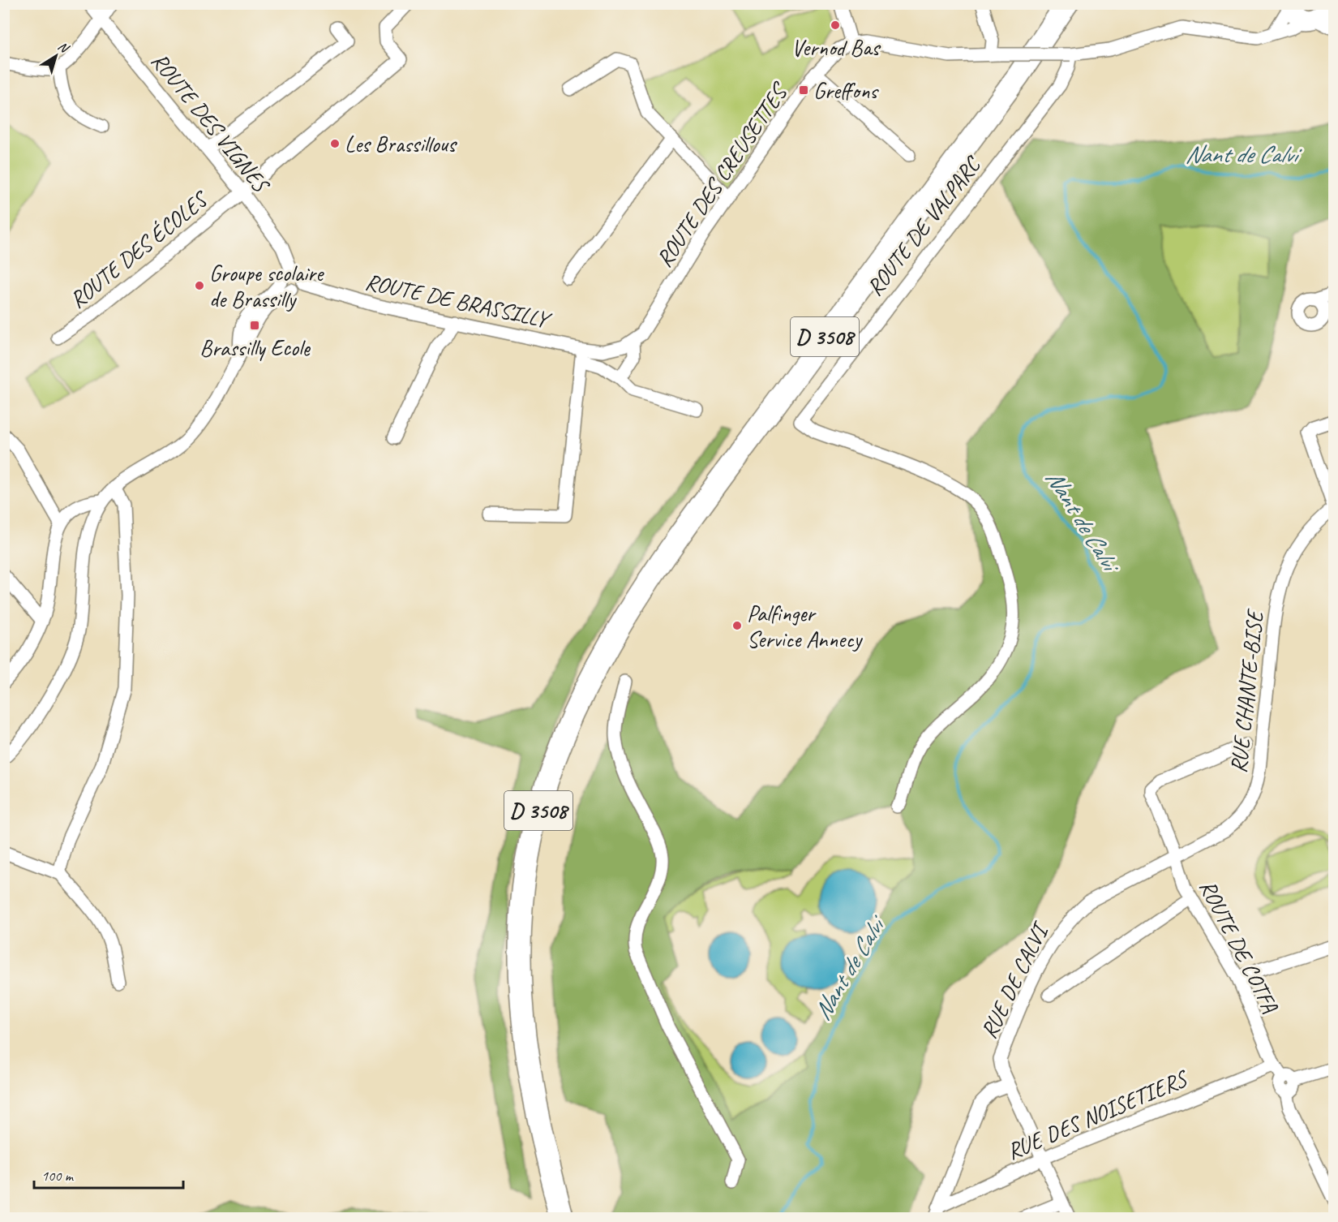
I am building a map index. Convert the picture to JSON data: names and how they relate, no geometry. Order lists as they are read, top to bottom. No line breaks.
{"streets":{"highway":["D 3508"],"street":["ROUTE DES VIGNES","ROUTE DES CREUSETTES","ROUTE DE VALPARC","ROUTE DES ÉCOLES","ROUTE DE BRASSILLY","RUE CHANTE-BISE","ROUTE DE COTFA","RUE DE CALVI","RUE DES NOISETIERS"]},"crossings":[["ROUTE DES VIGNES","ROUTE DES ÉCOLES"],["ROUTE DES VIGNES","ROUTE DE BRASSILLY"],["ROUTE DES CREUSETTES","ROUTE DE BRASSILLY"],["RUE CHANTE-BISE","ROUTE DE COTFA"],["RUE CHANTE-BISE","RUE DE CALVI"],["ROUTE DE COTFA","RUE DE CALVI"],["ROUTE DE COTFA","RUE DES NOISETIERS"],["RUE DE CALVI","RUE DES NOISETIERS"]],"water":["Nant de Calvi"],"places":{"other":["Vernod Bas","Les Brassillous","Groupe scolaire de Brassilly","Palfinger Service Annecy"],"transit":["Greffons","Brassilly Ecole"]},"scale_bar":"100 m","north":"top right"}
